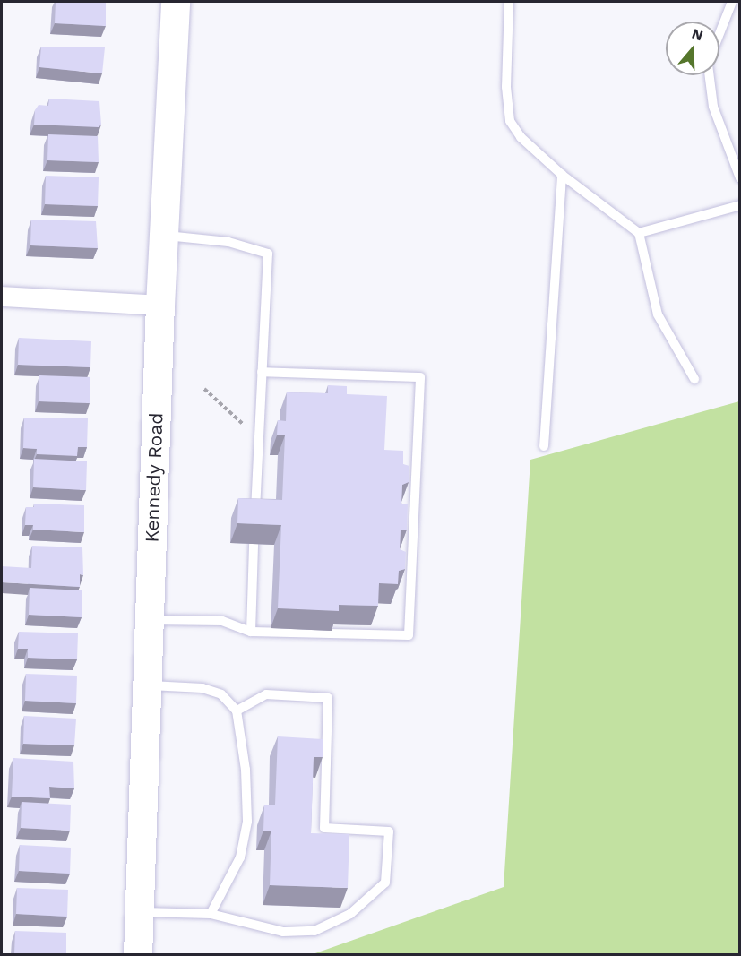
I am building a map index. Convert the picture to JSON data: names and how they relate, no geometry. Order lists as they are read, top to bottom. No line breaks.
{"streets":{"main road":["Kennedy Road"]},"north":"top"}
